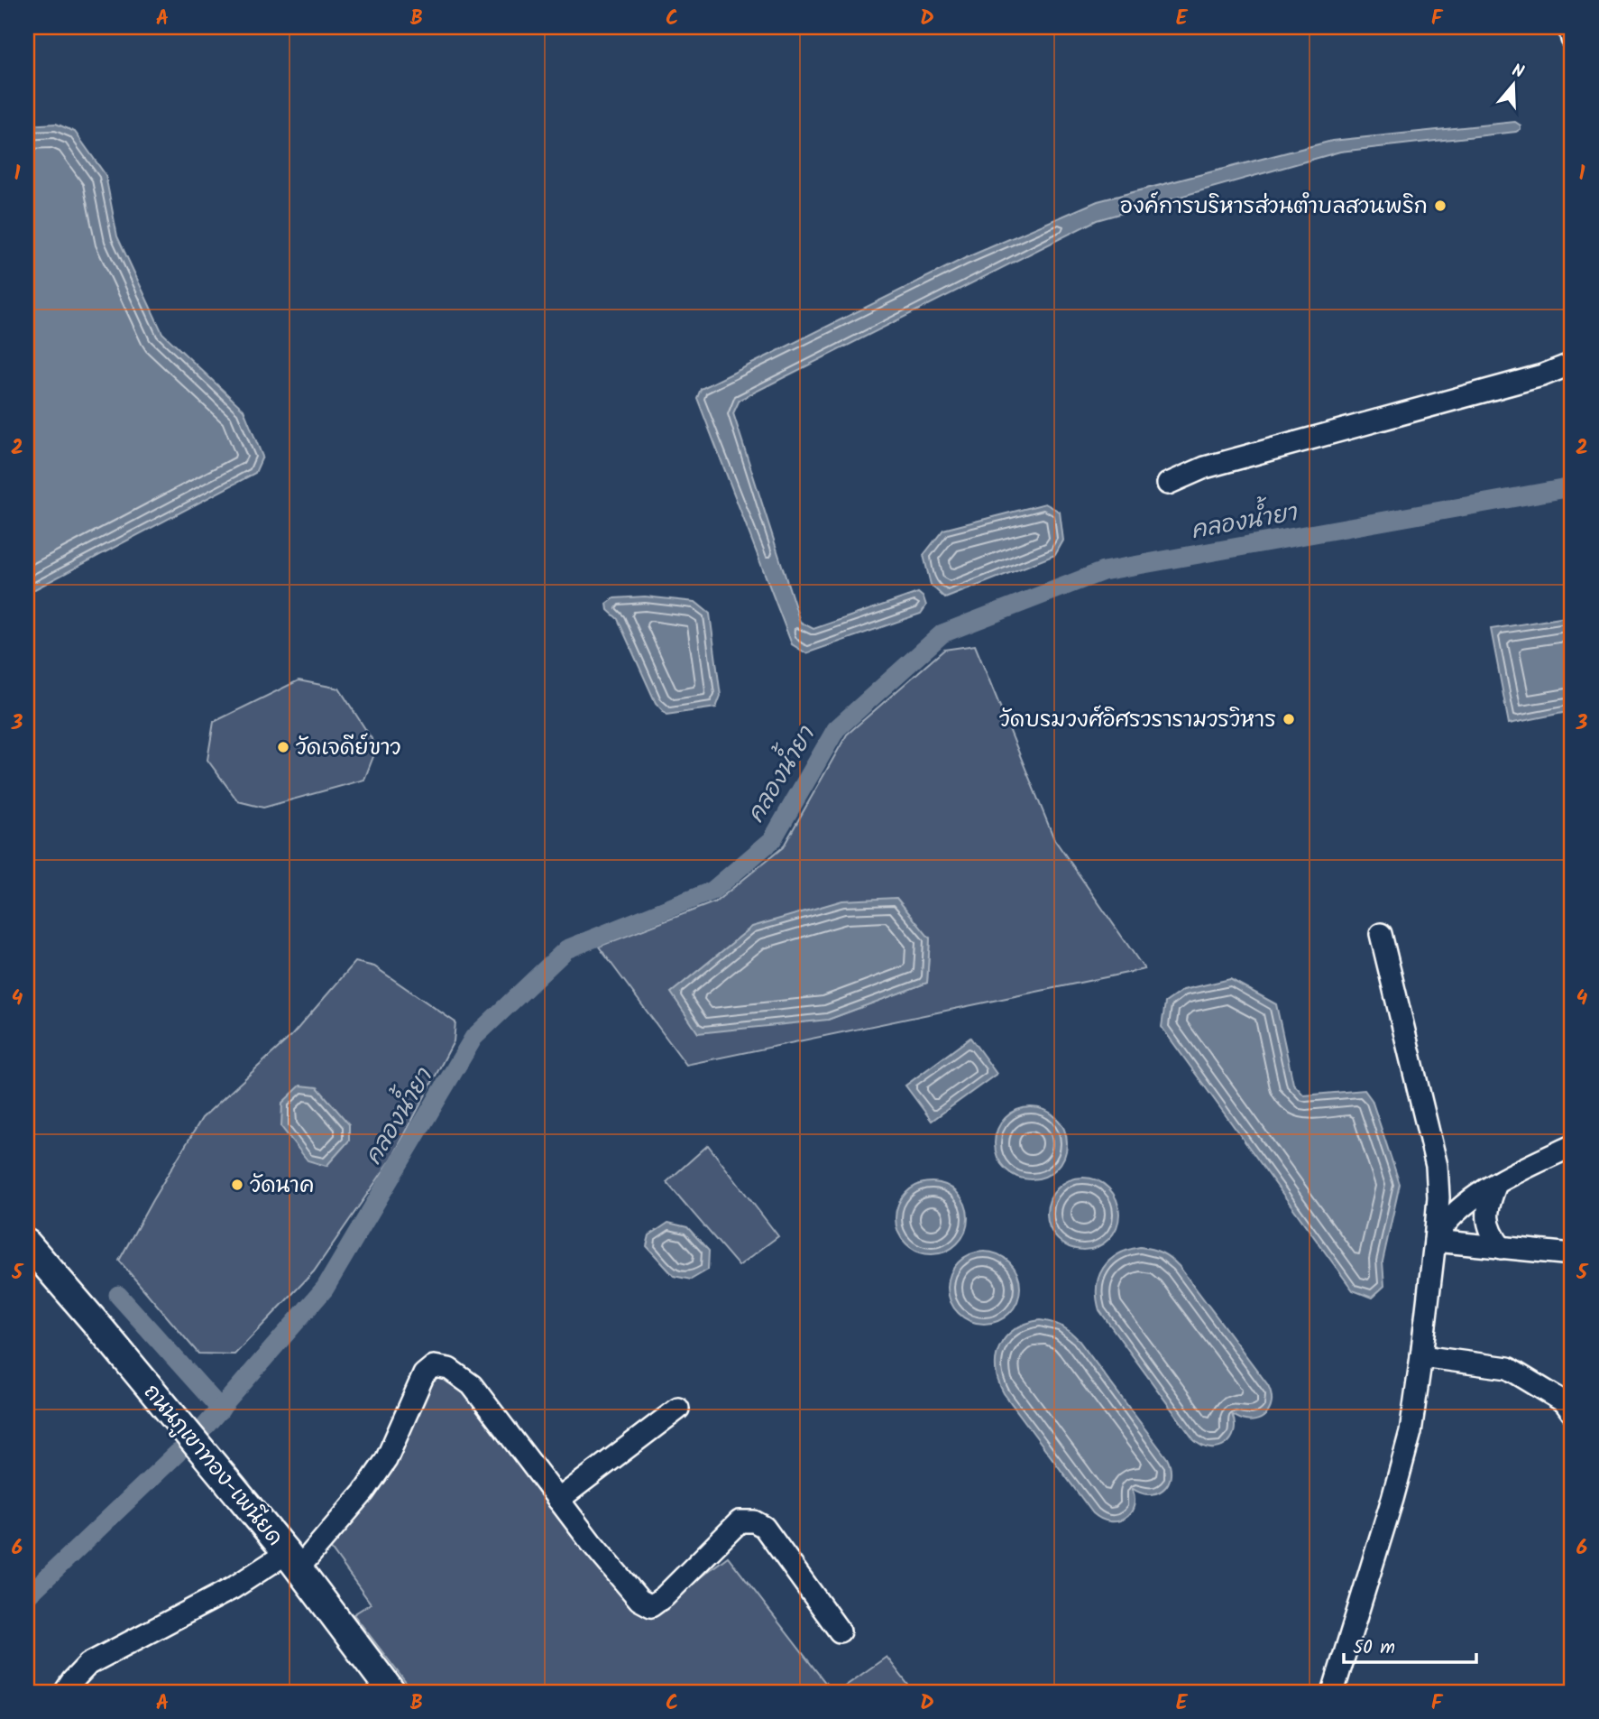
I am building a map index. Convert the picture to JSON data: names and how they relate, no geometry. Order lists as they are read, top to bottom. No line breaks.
{"streets":{"main road":["ถนนภูเขาทอง-เพนียด"]},"water":["คลองน้ำยา"],"places":["องค์การบริหารส่วนตำบลสวนพริก","วัดบรมวงศ์อิศรวรารามวรวิหาร","วัดเจดีย์ขาว","วัดนาค"],"scale_bar":"50 m","north":"top","grid":{"columns":["A","B","C","D","E","F"],"rows":["1","2","3","4","5","6"]}}
